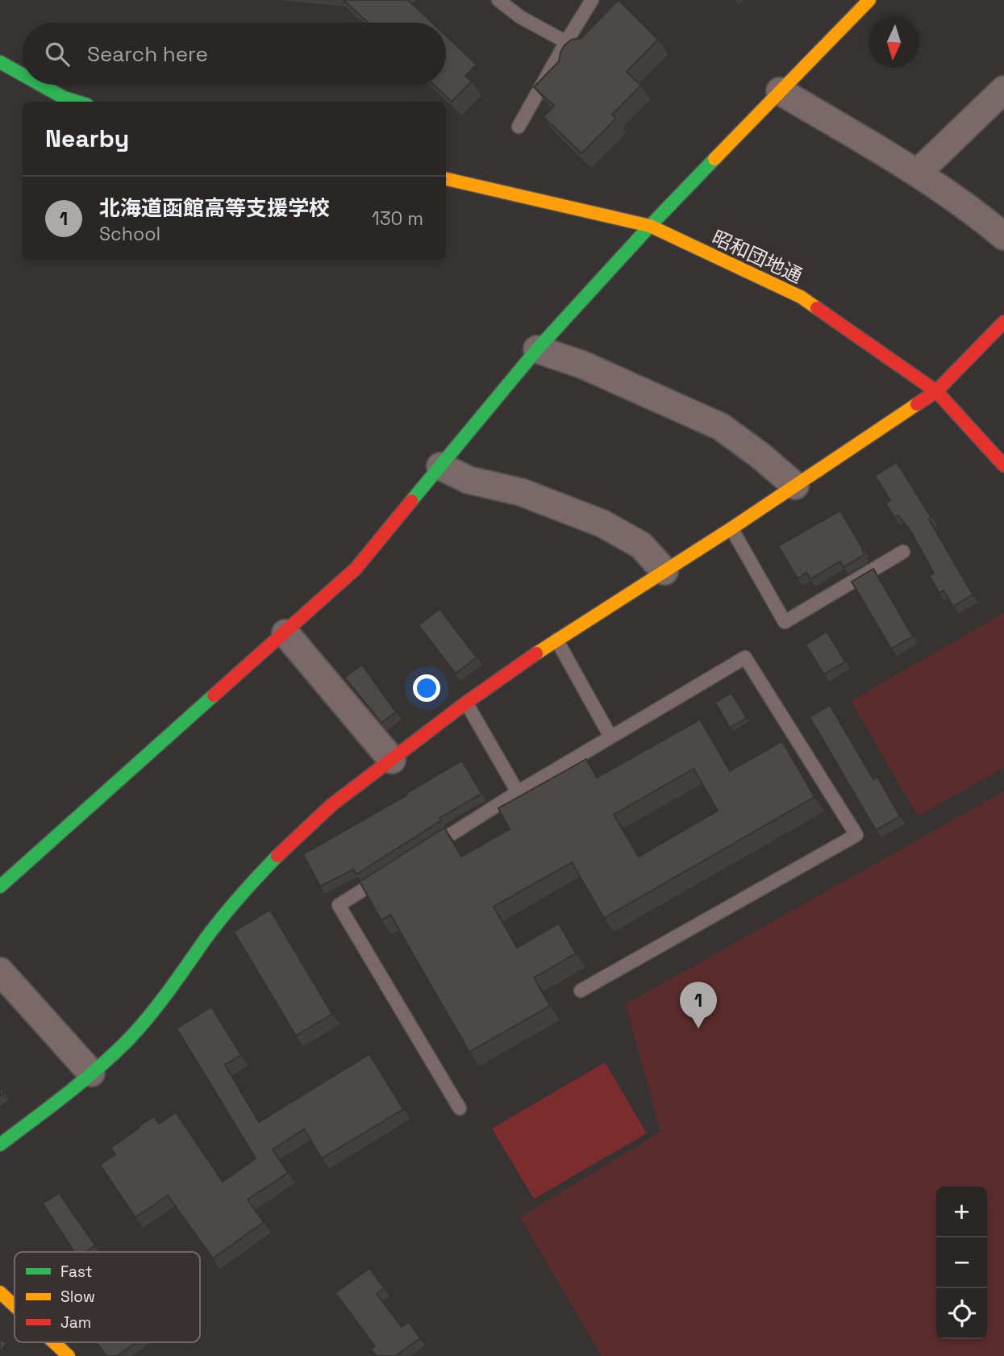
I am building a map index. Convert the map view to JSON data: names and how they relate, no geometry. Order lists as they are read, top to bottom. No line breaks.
{"streets":{"street":["昭和団地通"]},"legend":["Fast","Slow","Jam"],"north":"bottom","page":{"search":"Search here","heading":"Nearby","list":[{"mark":"1","name":"北海道函館高等支援学校","note":"School","value":"130 m"}],"pins":"1","map_buttons":["+","−"]}}
